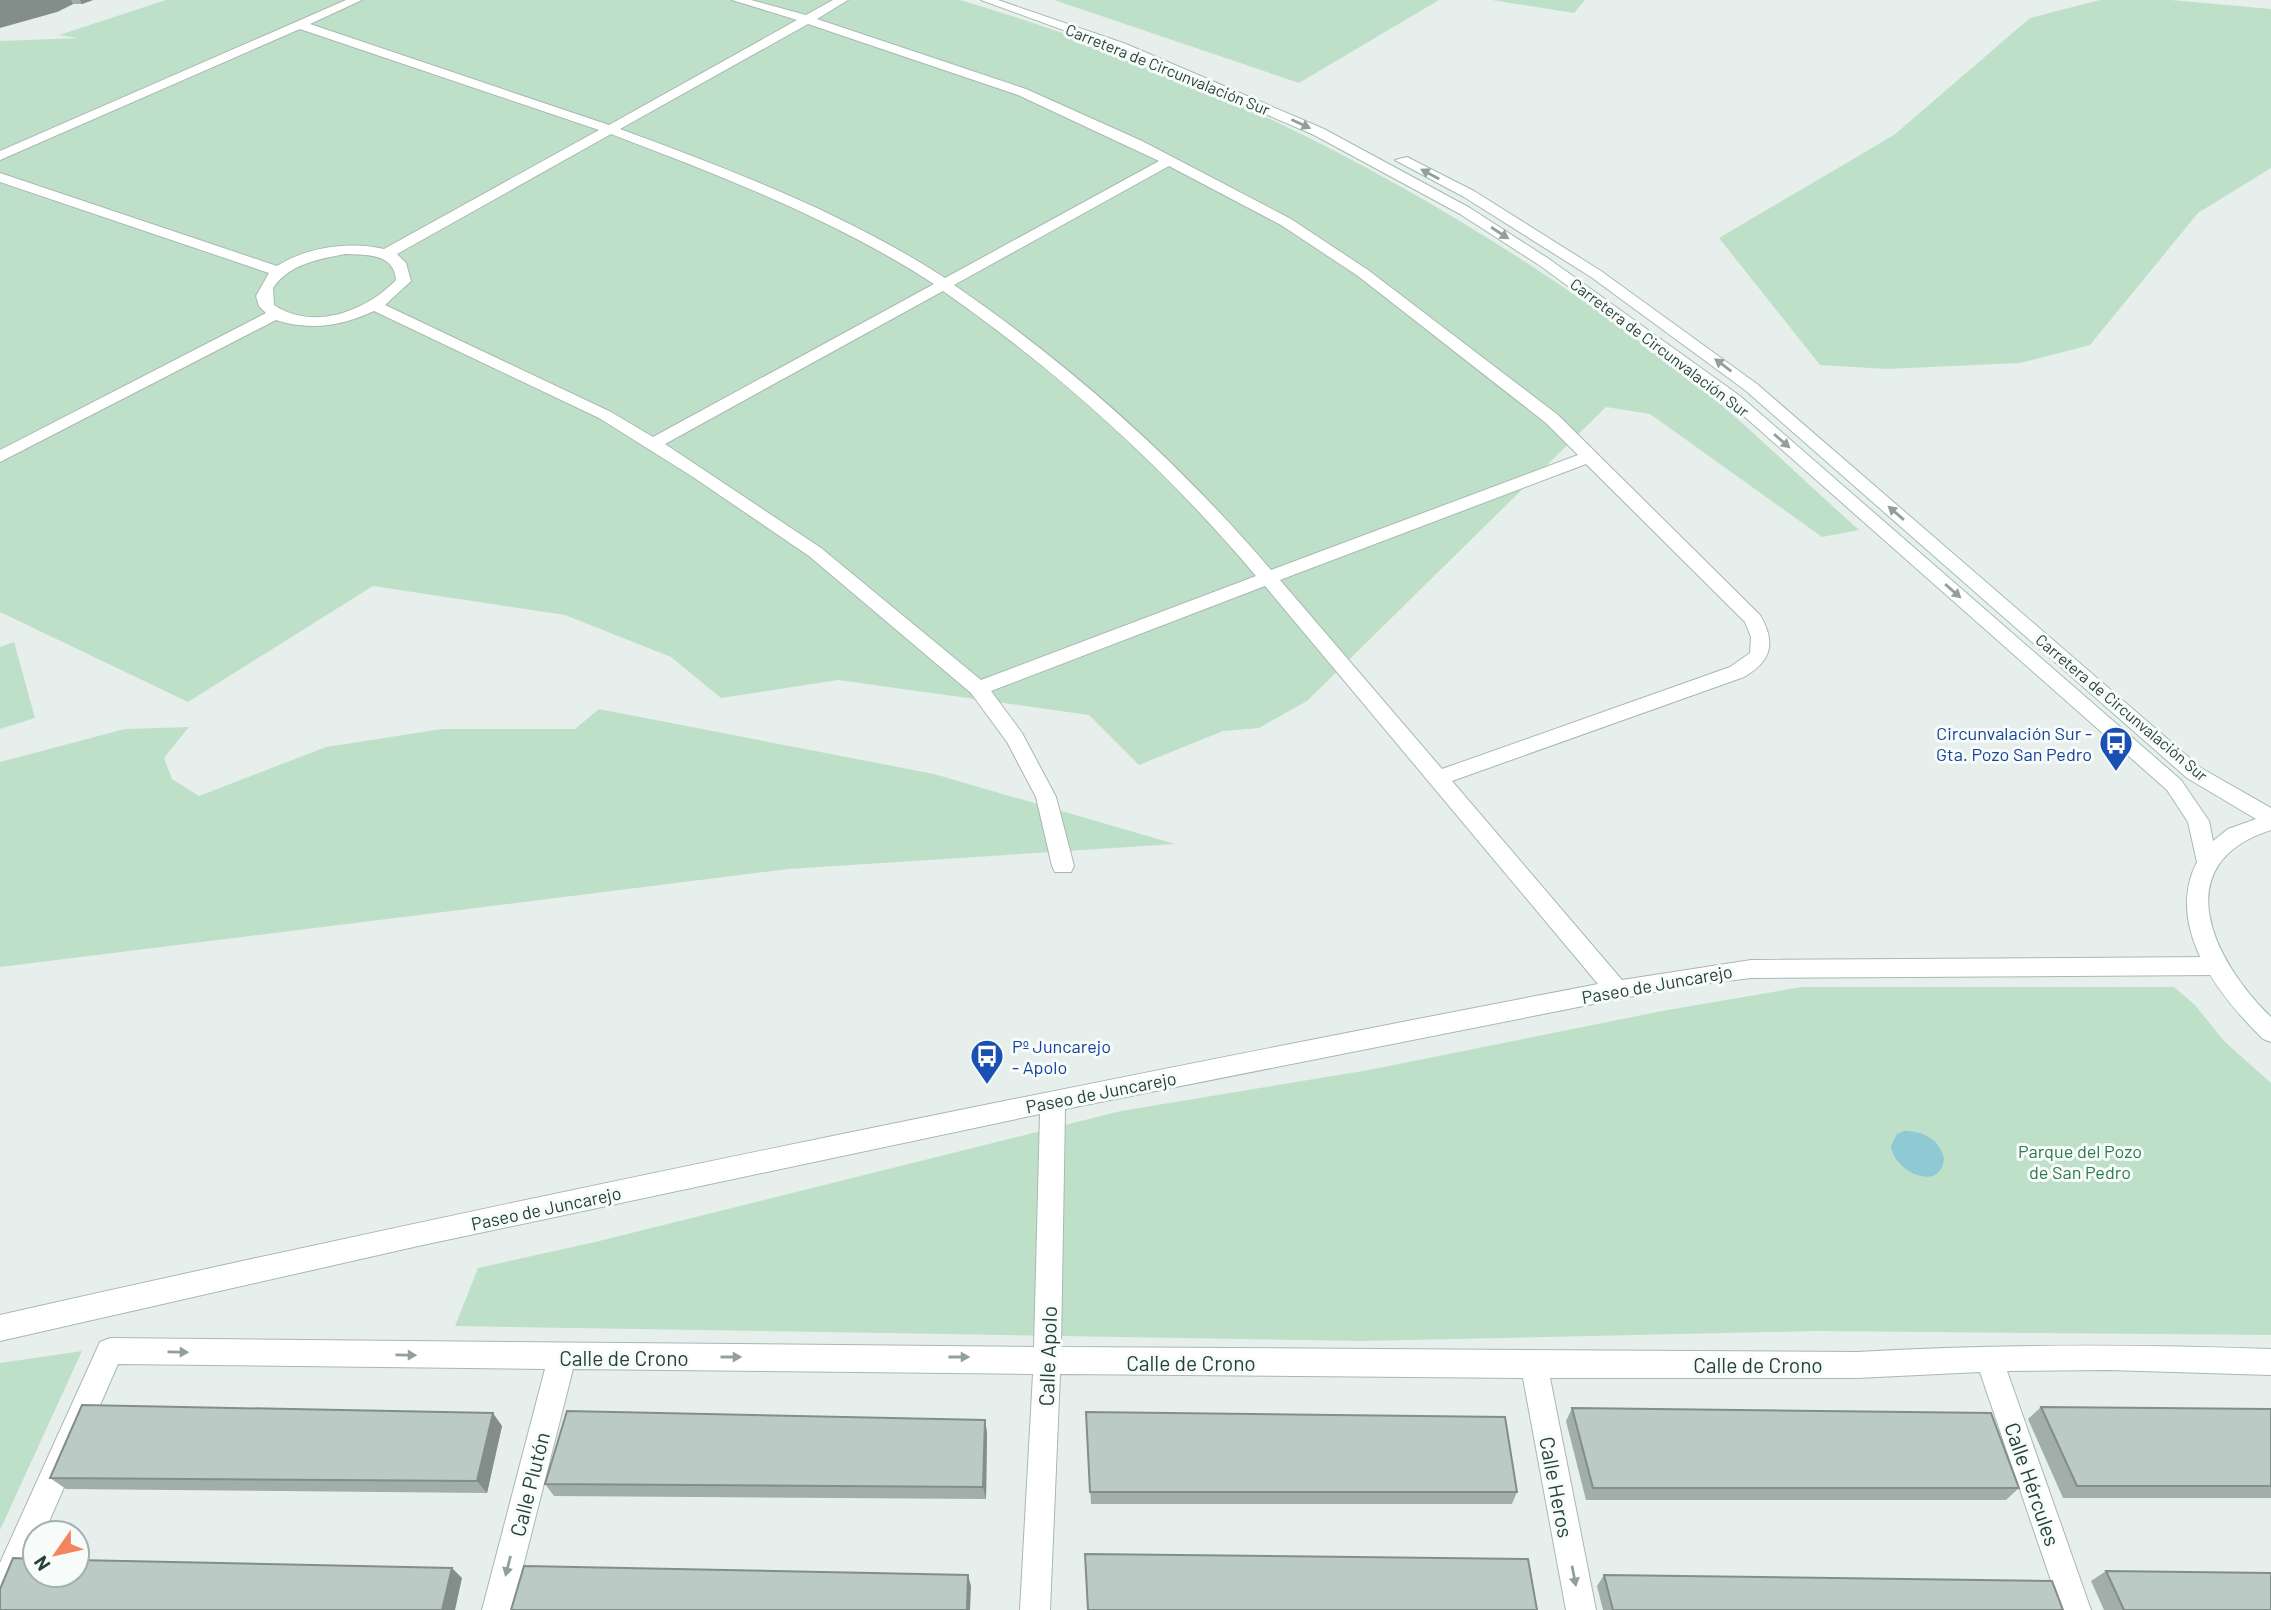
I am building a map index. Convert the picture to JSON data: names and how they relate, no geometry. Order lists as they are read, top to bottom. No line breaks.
{"streets":{"street":["Carretera de Circunvalación Sur","Paseo de Juncarejo","Calle Apolo","Calle de Crono","Calle Plutón","Calle Hércules","Calle Heros"]},"crossings":[["Paseo de Juncarejo","Calle Apolo"],["Calle Apolo","Calle de Crono"],["Calle de Crono","Calle Plutón"],["Calle de Crono","Calle Hércules"],["Calle de Crono","Calle Heros"]],"one_way":["Calle de Crono","Calle Plutón","Calle Heros"],"parks":["Parque del Pozo de San Pedro"],"places":{"bus stop":["Circunvalación Sur - Gta. Pozo San Pedro","Pº Juncarejo - Apolo"]},"north":"bottom left"}
